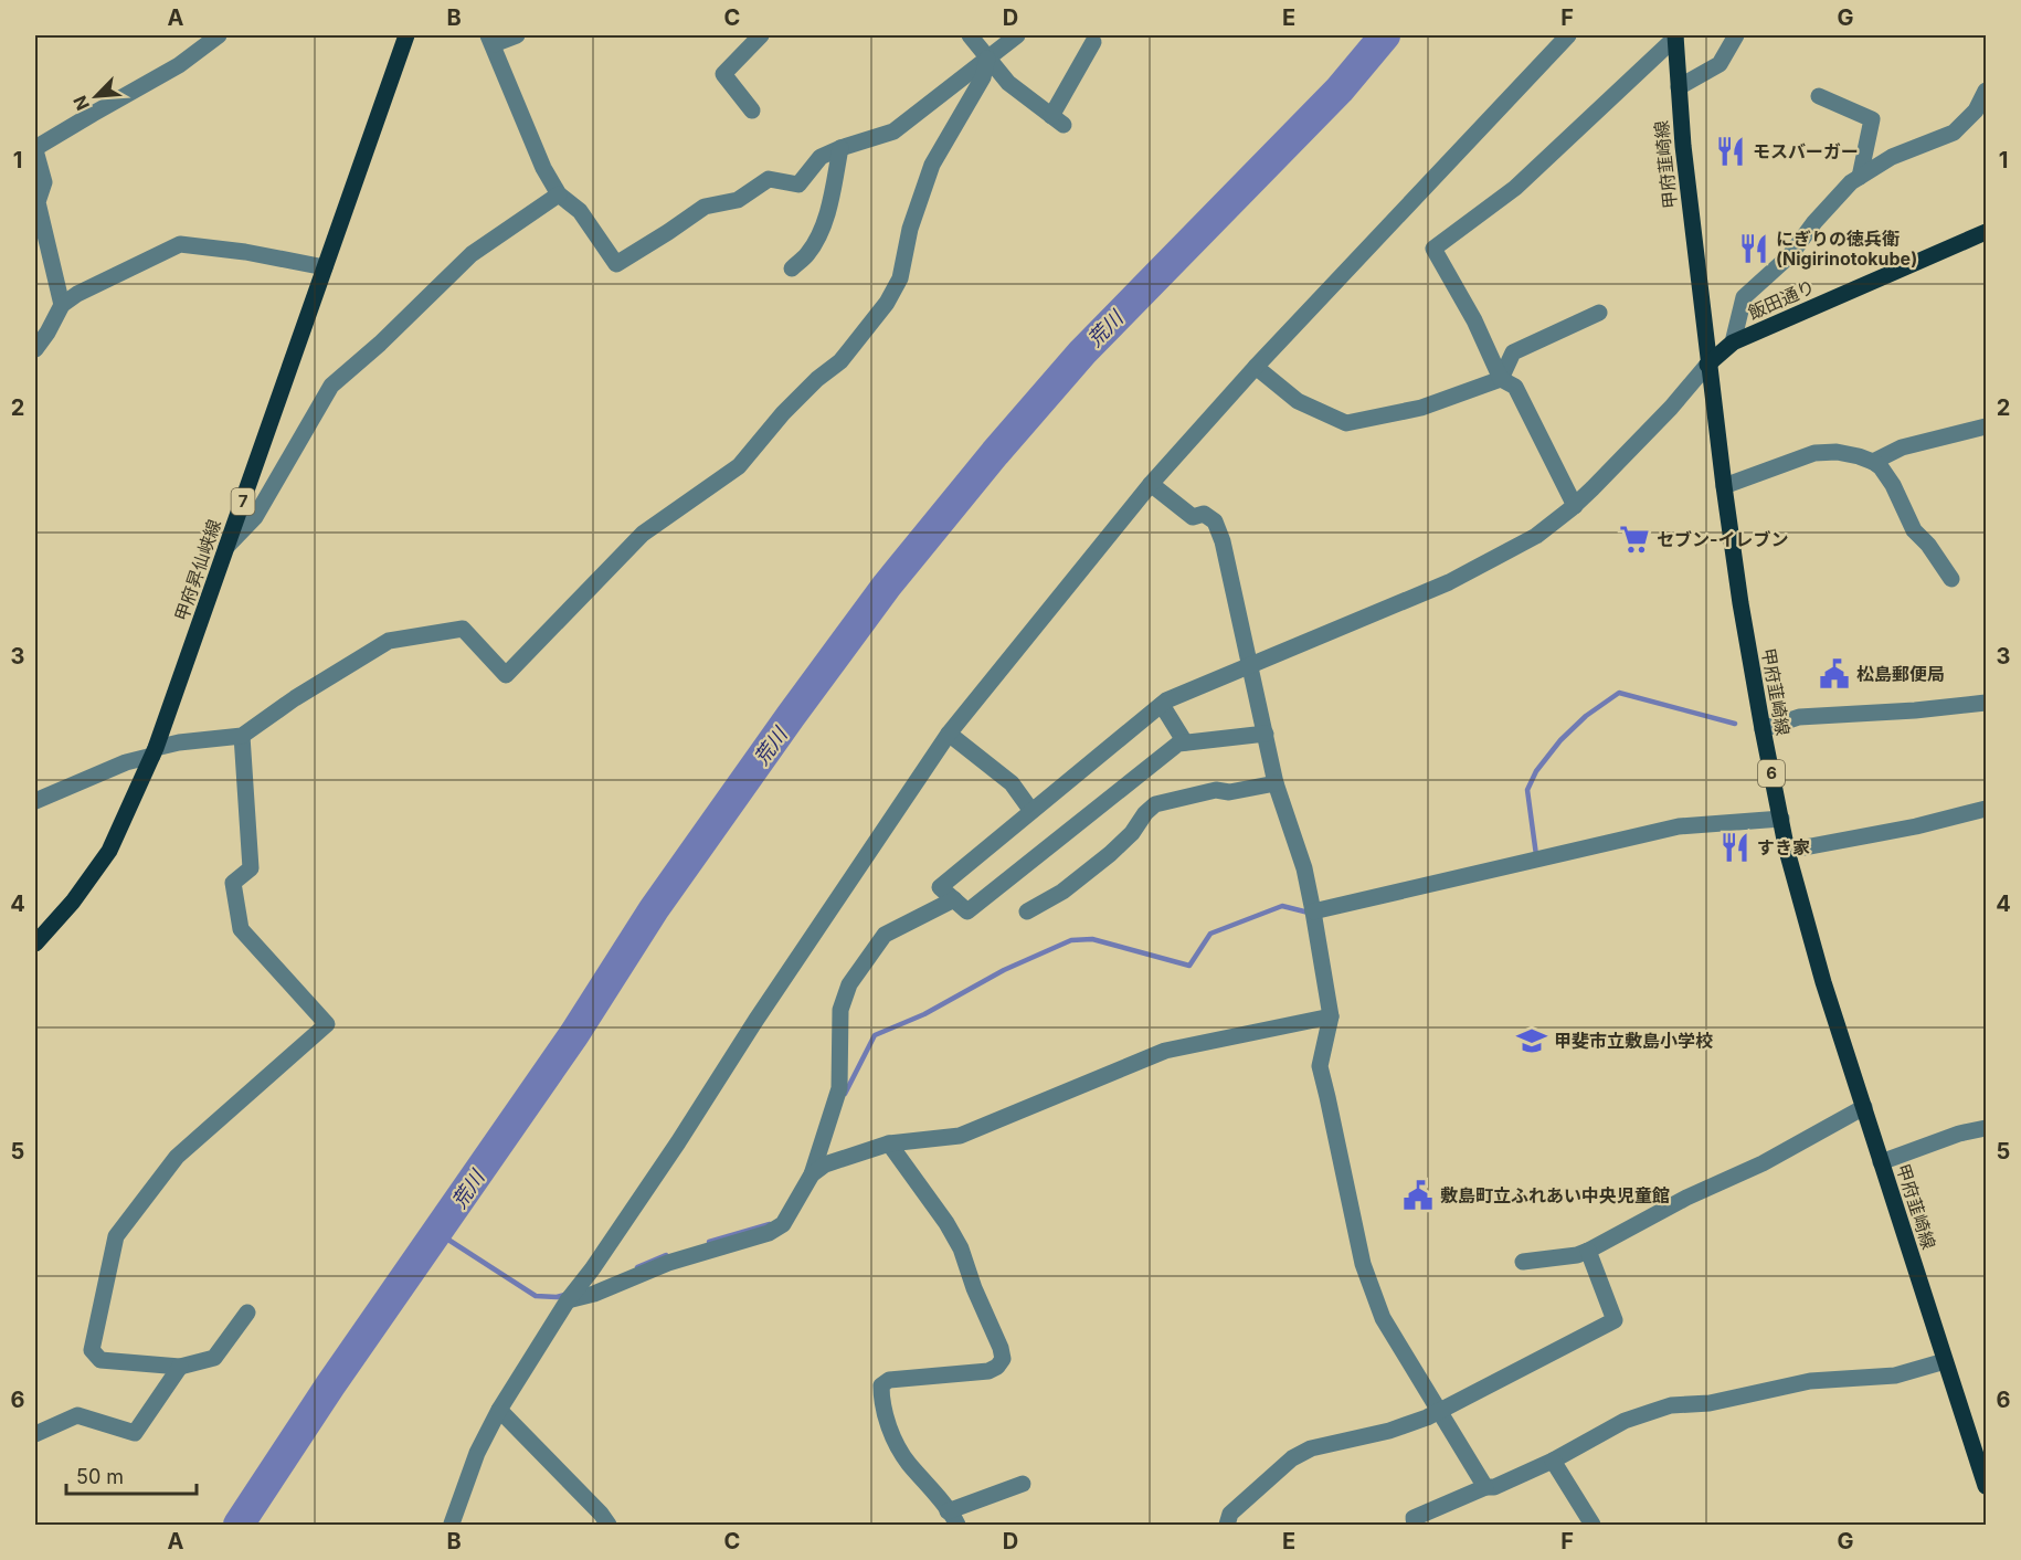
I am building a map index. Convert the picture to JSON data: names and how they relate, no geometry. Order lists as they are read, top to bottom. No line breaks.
{"streets":{"main road":["甲府韮崎線","飯田通り","7","甲府昇仙峡線","6"]},"crossings":[["甲府韮崎線","飯田通り"]],"water":["荒川"],"places":{"restaurant":["モスバーガー","にぎりの徳兵衛 (Nigirinotokube)","すき家"],"supermarket":["セブン-イレブン"],"public building":["松島郵便局","敷島町立ふれあい中央児童館"],"school or university":["甲斐市立敷島小学校"]},"scale_bar":"50 m","north":"bottom left","grid":{"columns":["A","B","C","D","E","F","G"],"rows":["1","2","3","4","5","6"]}}
